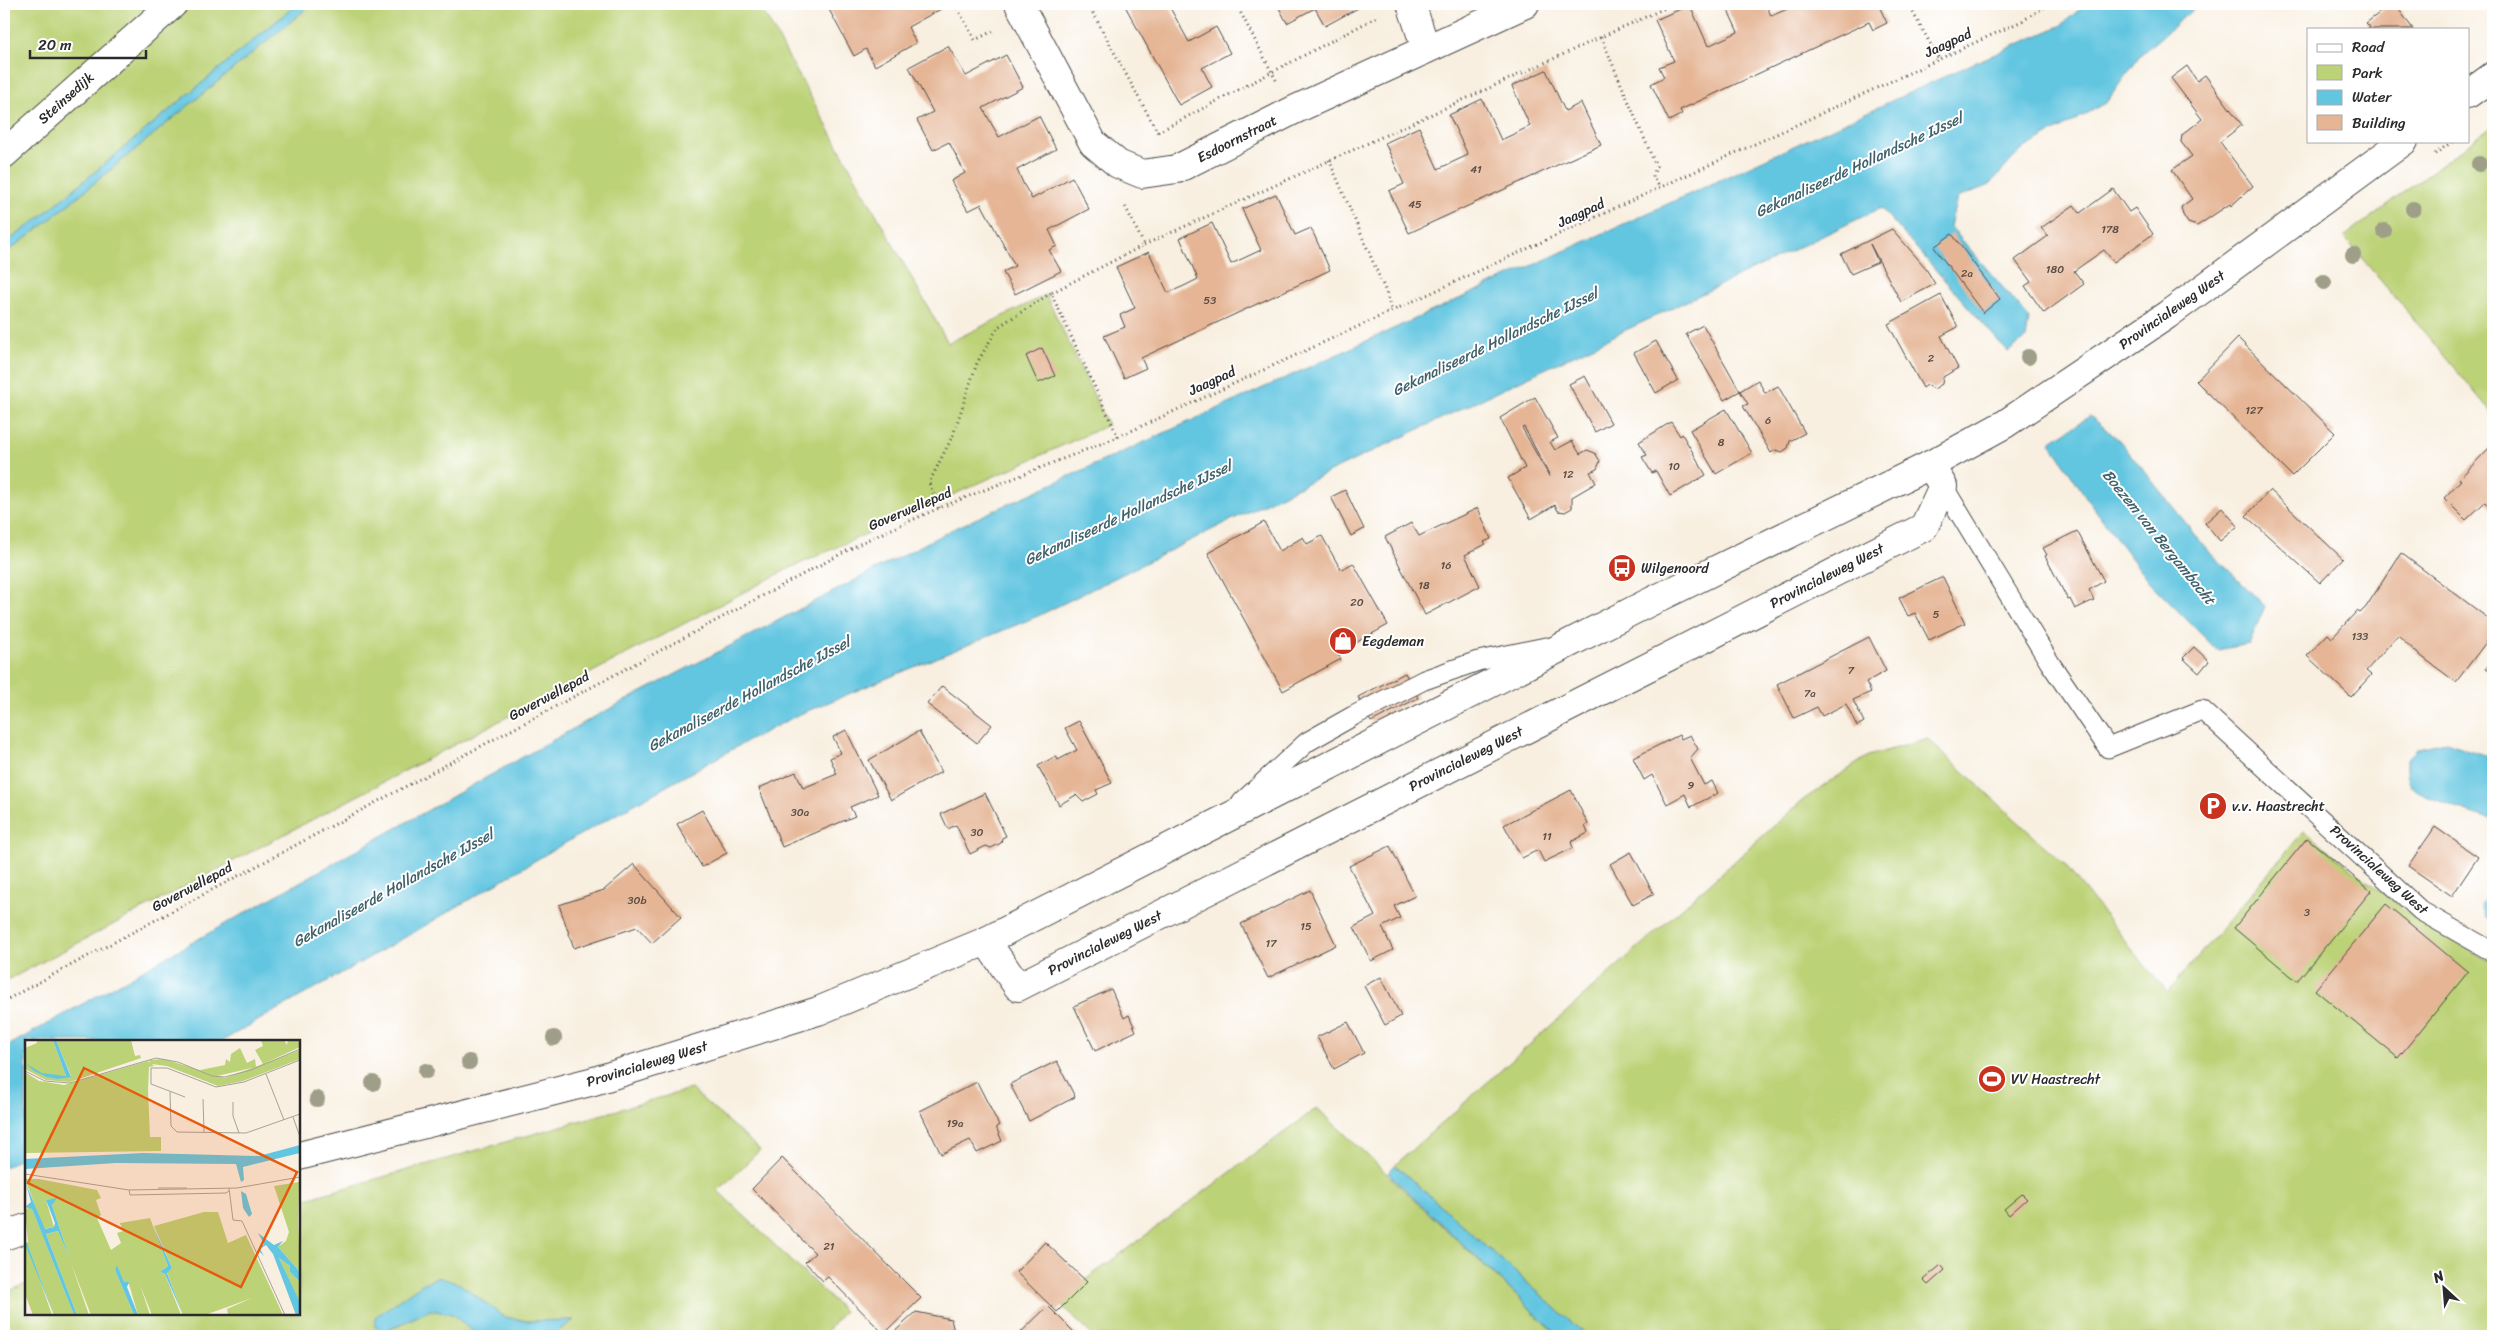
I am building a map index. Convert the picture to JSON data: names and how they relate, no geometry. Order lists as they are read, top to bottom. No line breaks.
{"streets":{"main road":["Steinsedijk","Esdoornstraat","Provincialeweg West"],"path":["Jaagpad","Goverwellepad"]},"crossings":[["Jaagpad","Goverwellepad"]],"water":["Gekanaliseerde Hollandsche IJssel","Boezem van Bergambacht"],"places":{"bus stop":["Wilgenoord"],"shop":["Eegdeman"],"parking":["v.v. Haastrecht"],"sports":["VV Haastrecht"]},"house_numbers":["41","45","178","180","2a","53","2","127","6","8","10","12","16","18","20","5","133","7","7a","9","30a","30","11","30b","3","15","17","19a","21"],"legend":["Road","Park","Water","Building"],"scale_bar":"20 m","north":"top left"}
